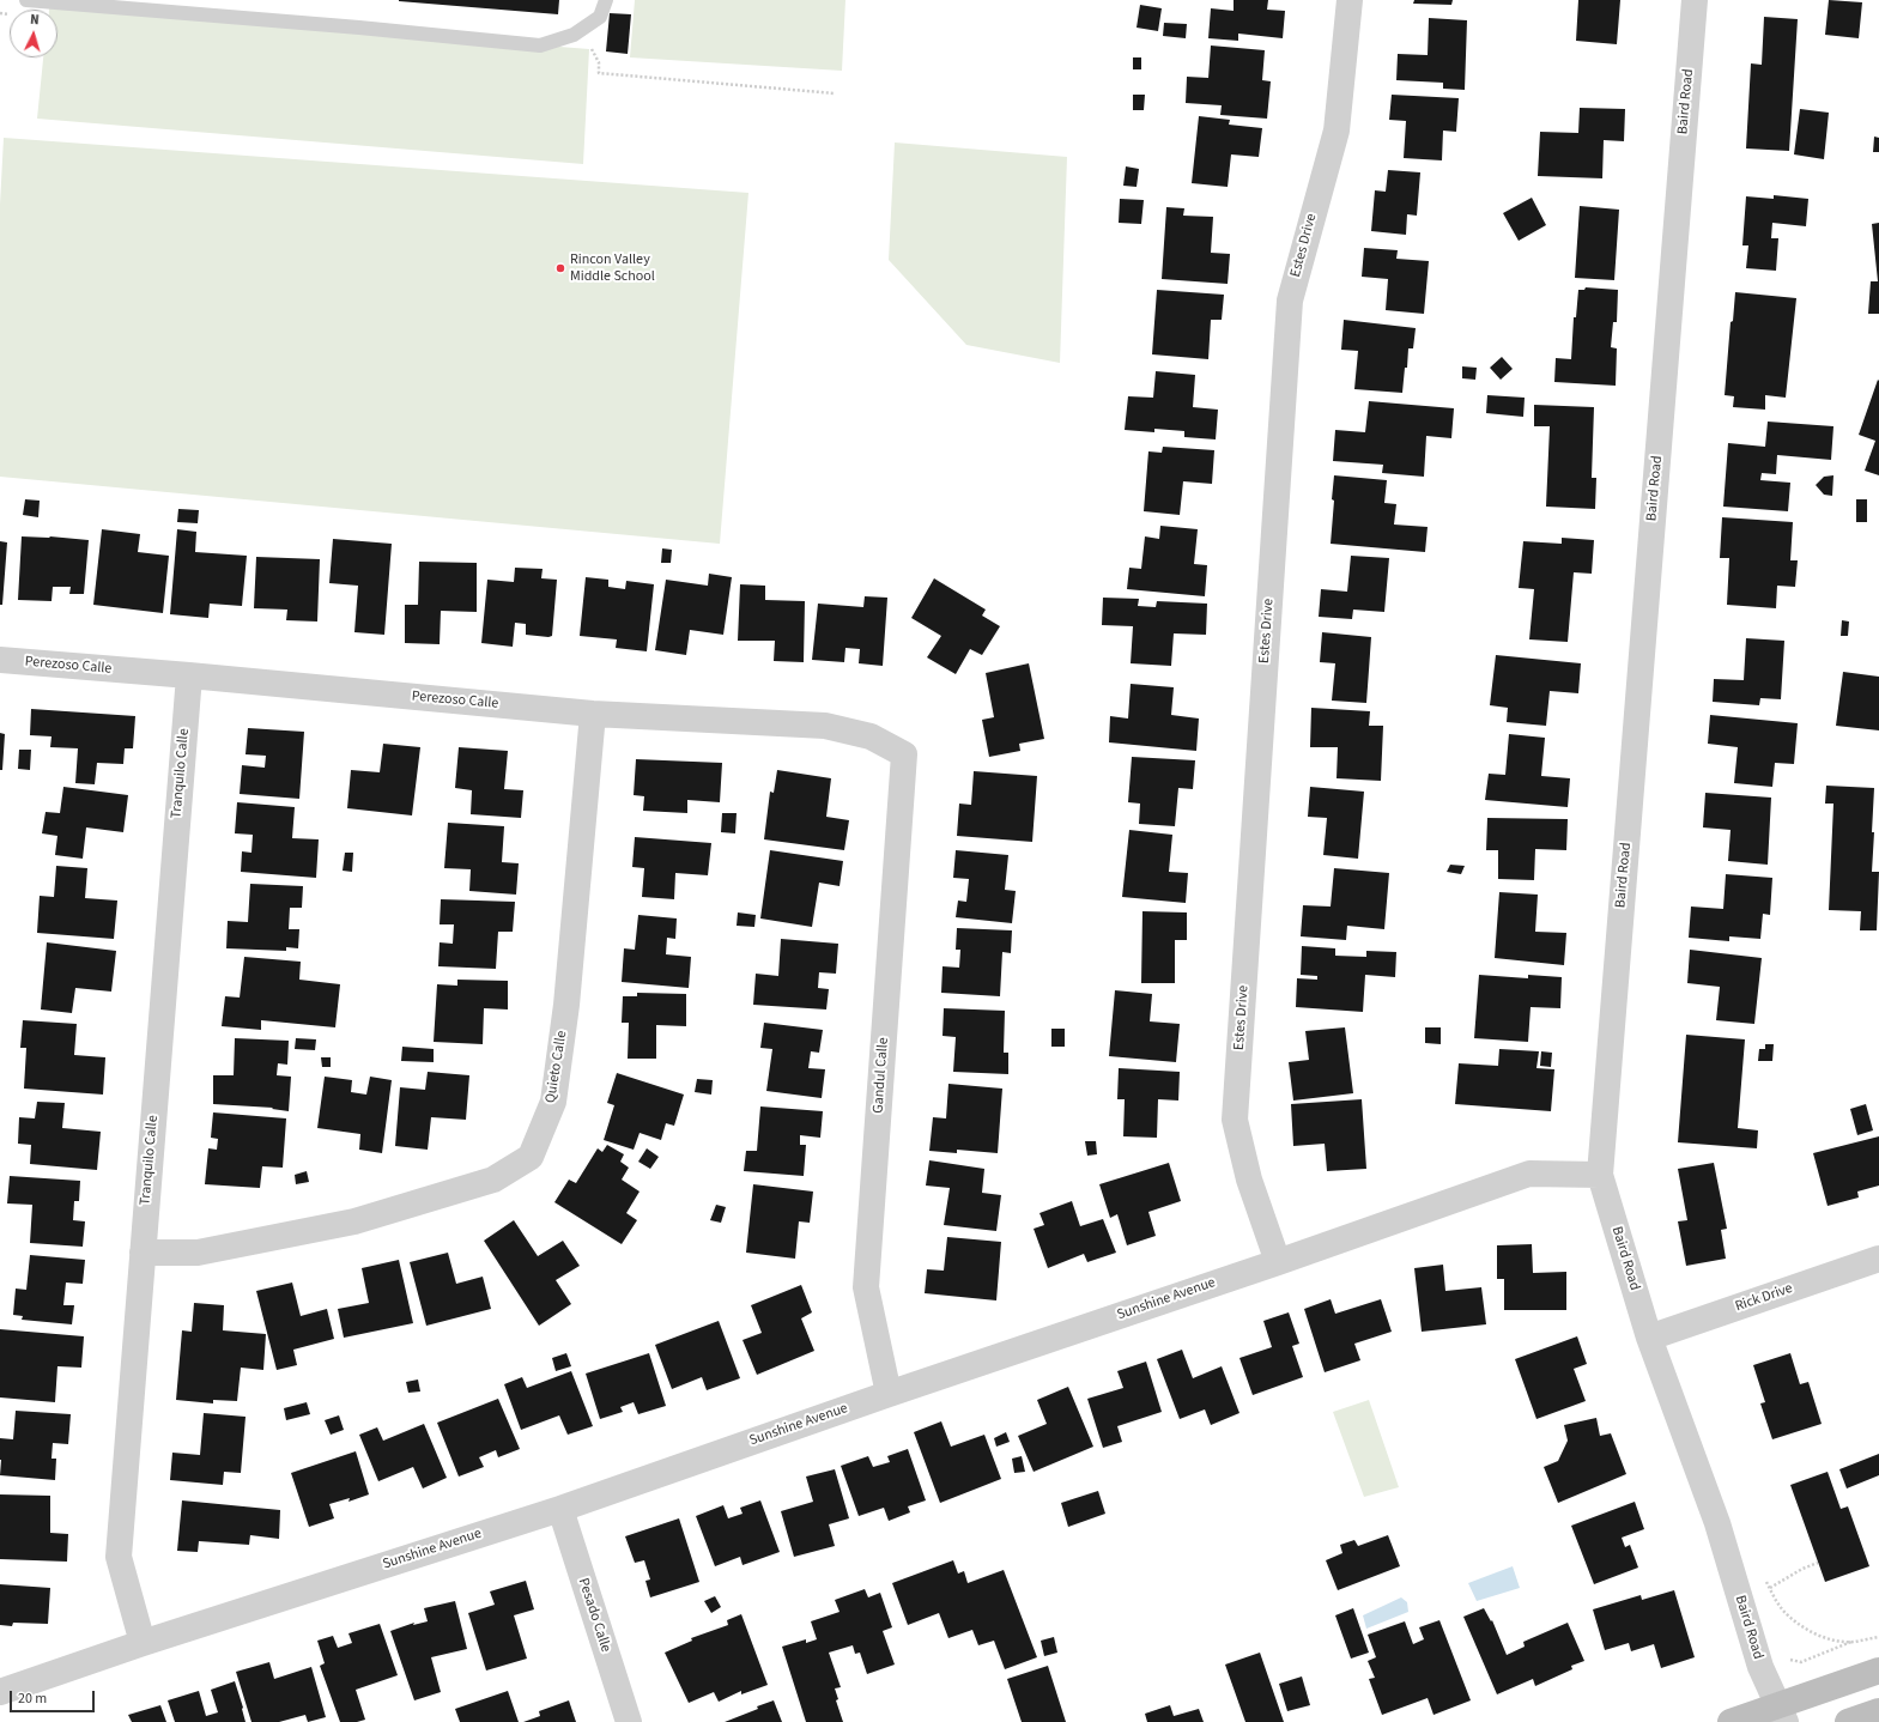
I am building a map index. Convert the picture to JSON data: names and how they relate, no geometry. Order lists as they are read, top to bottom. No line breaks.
{"streets":{"street":["Baird Road","Estes Drive","Perezoso Calle","Tranquilo Calle","Quieto Calle","Gandul Calle","Rick Drive","Sunshine Avenue","Pesado Calle"]},"crossings":[["Baird Road","Rick Drive"],["Baird Road","Sunshine Avenue"],["Estes Drive","Sunshine Avenue"],["Perezoso Calle","Tranquilo Calle"],["Perezoso Calle","Quieto Calle"],["Perezoso Calle","Gandul Calle"],["Tranquilo Calle","Quieto Calle"],["Tranquilo Calle","Sunshine Avenue"],["Gandul Calle","Sunshine Avenue"],["Sunshine Avenue","Pesado Calle"]],"places":["Rincon Valley Middle School"],"scale_bar":"20 m","north":"top"}
